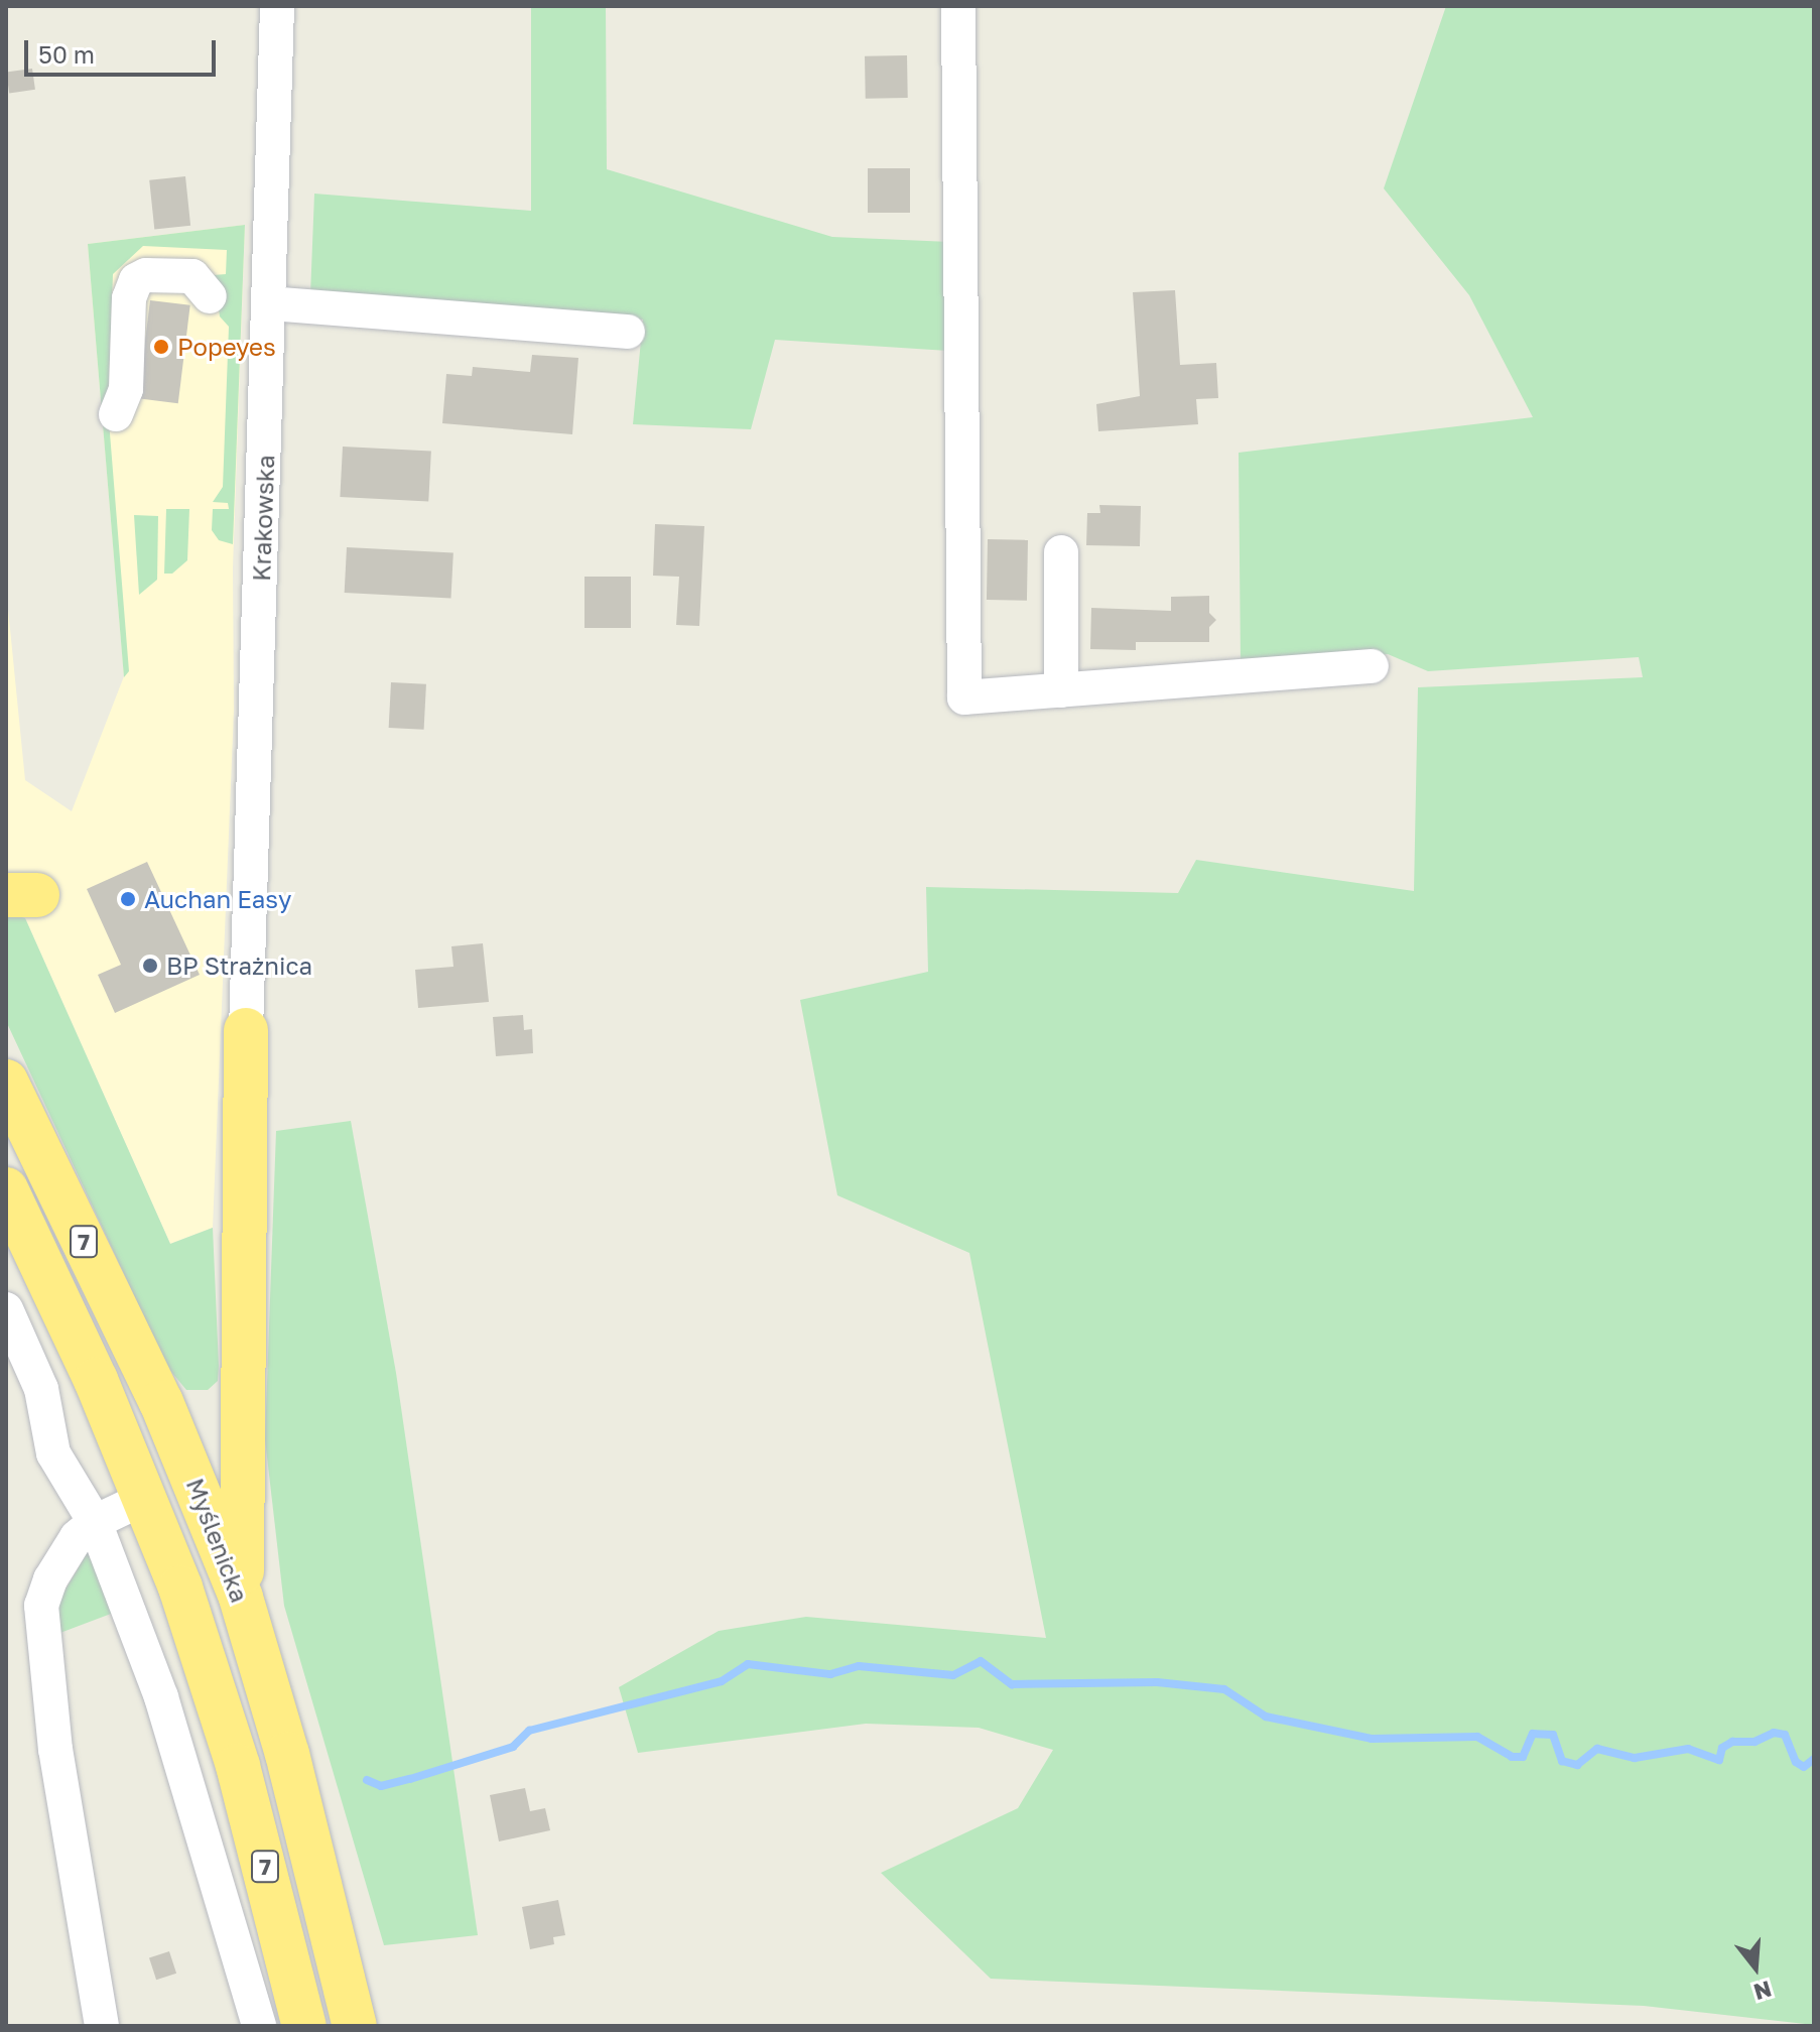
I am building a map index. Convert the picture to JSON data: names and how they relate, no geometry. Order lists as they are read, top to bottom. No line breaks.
{"streets":{"highway":["7","Myślenicka"],"street":["Krakowska"]},"places":["Popeyes","Auchan Easy","BP Strażnica"],"scale_bar":"50 m","north":"bottom"}
